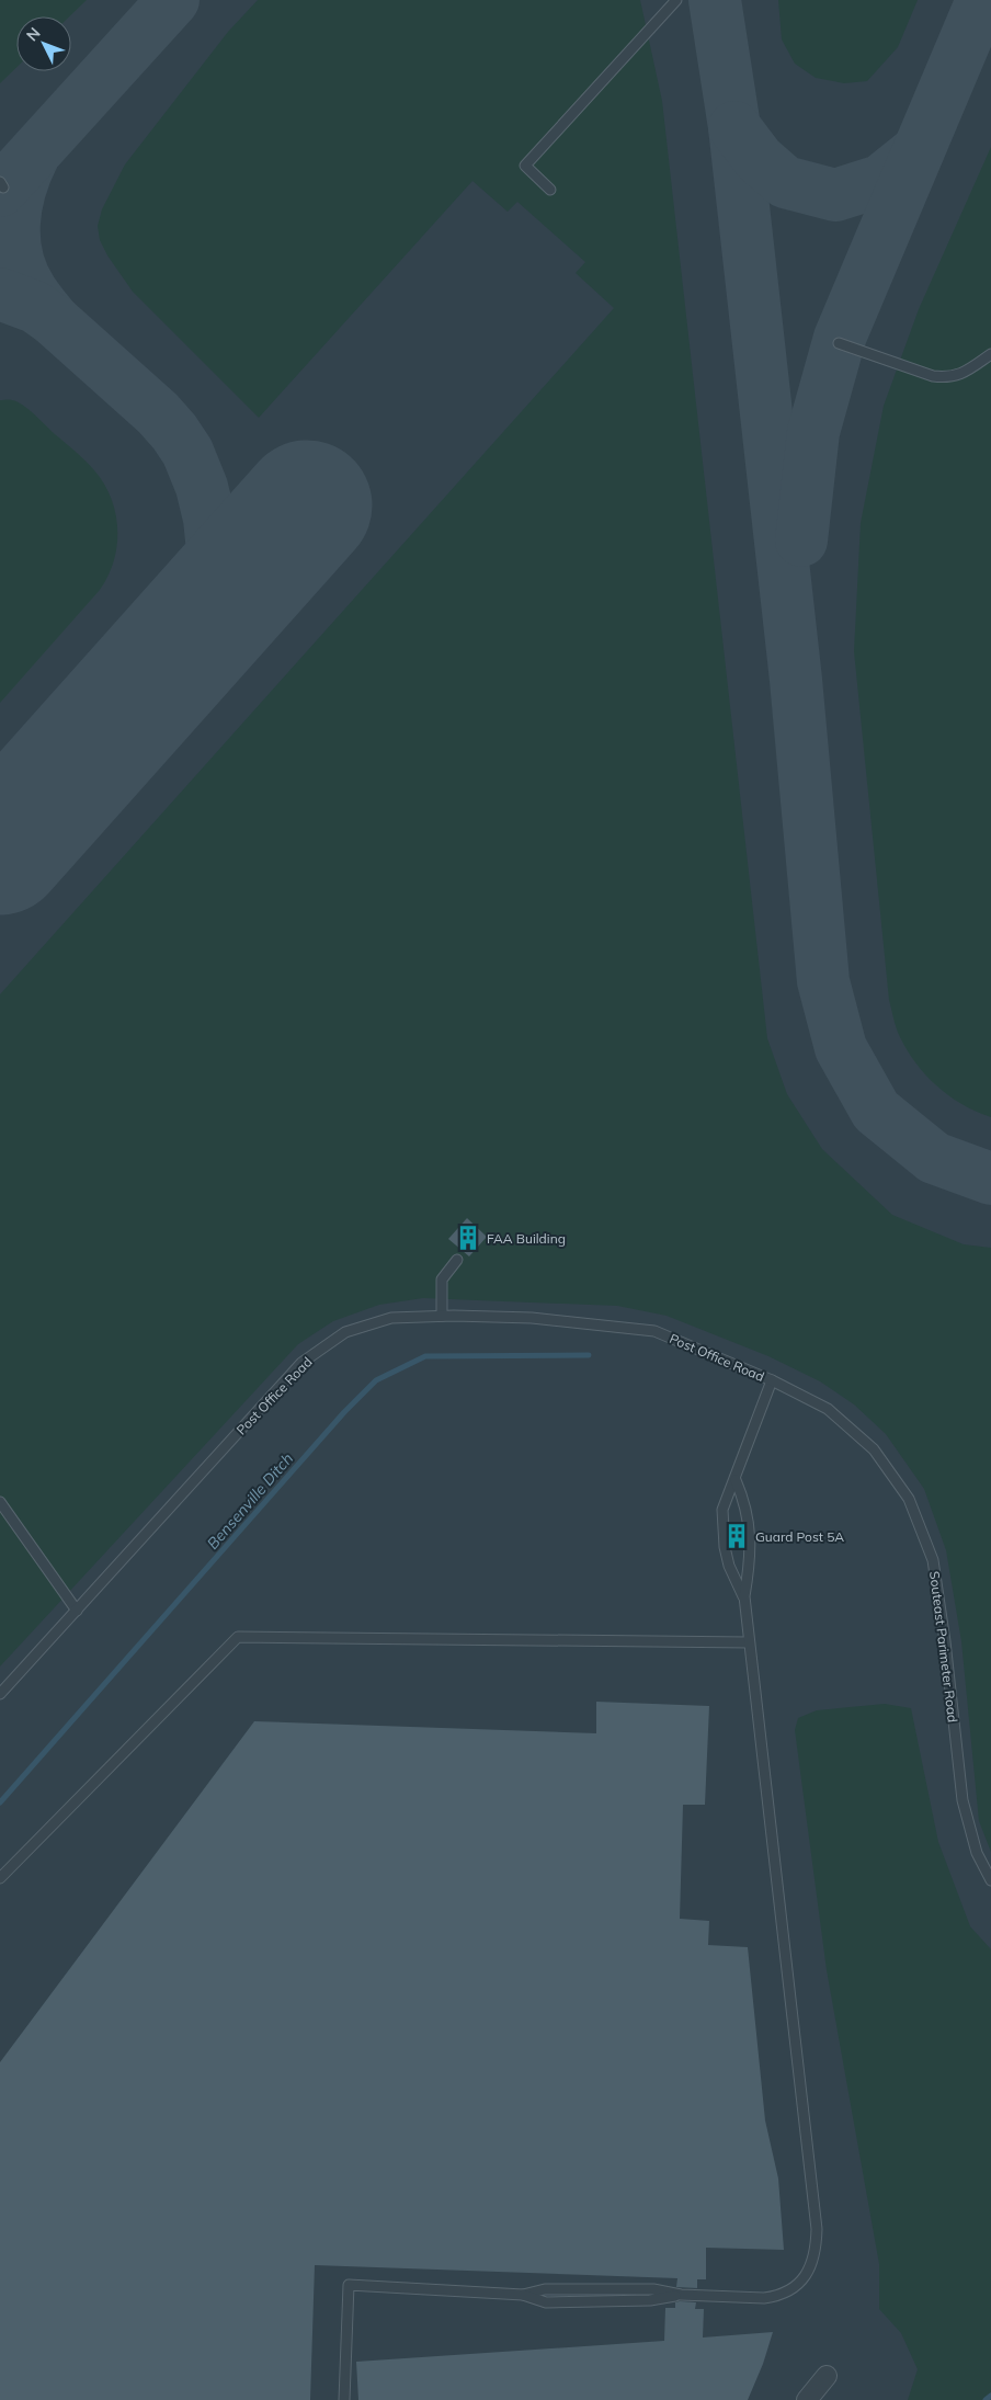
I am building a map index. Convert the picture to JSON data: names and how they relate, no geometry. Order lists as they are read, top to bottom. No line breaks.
{"streets":{"lane":["Post Office Road","Souteast Parimeter Road"]},"crossings":[["Post Office Road","Souteast Parimeter Road"]],"water":["Bensenville Ditch"],"places":{"building":["FAA Building","Guard Post 5A"]},"north":"top left"}
